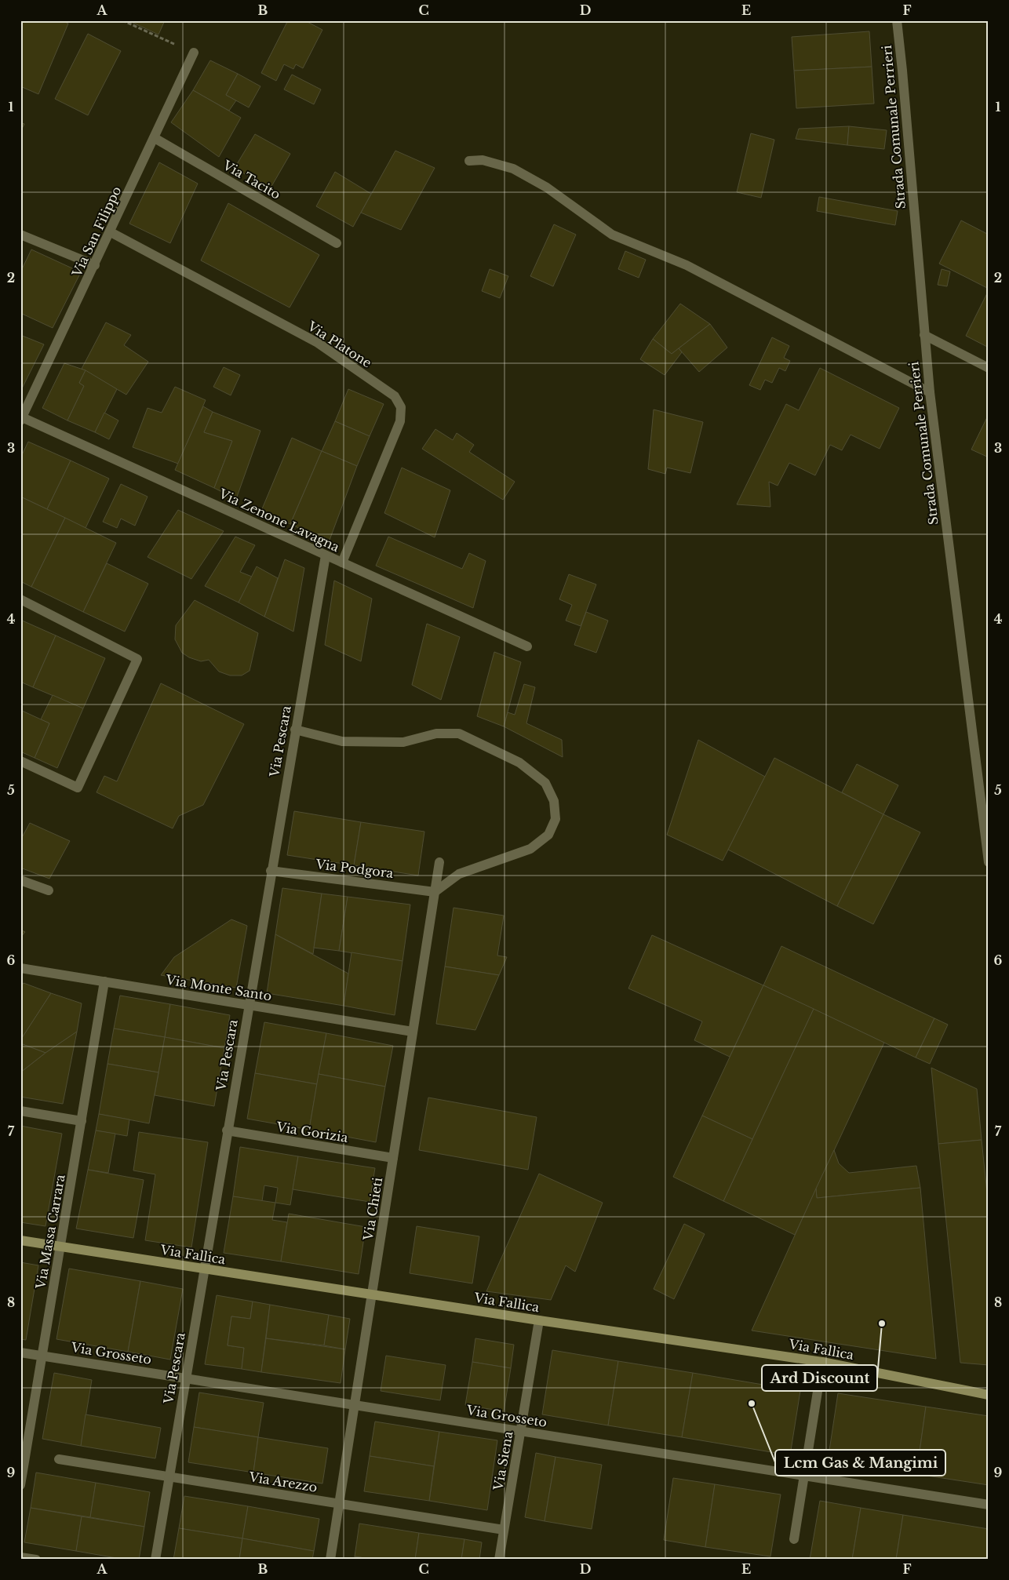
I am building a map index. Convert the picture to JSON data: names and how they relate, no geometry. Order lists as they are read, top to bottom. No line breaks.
{"streets":{"street":["Strada Comunale Perrieri","Via Tacito","Via San Filippo","Via Platone","Via Zenone Lavagna","Via Pescara","Via Podgora","Via Monte Santo","Via Gorizia","Via Chieti","Via Massa Carrara","Via Fallica","Via Grosseto","Via Siena","Via Arezzo"]},"crossings":[["Via Tacito","Via San Filippo"],["Via San Filippo","Via Platone"],["Via San Filippo","Via Zenone Lavagna"],["Via Platone","Via Zenone Lavagna"],["Via Zenone Lavagna","Via Pescara"],["Via Pescara","Via Podgora"],["Via Pescara","Via Monte Santo"],["Via Pescara","Via Gorizia"],["Via Pescara","Via Fallica"],["Via Pescara","Via Grosseto"],["Via Pescara","Via Arezzo"],["Via Podgora","Via Chieti"],["Via Monte Santo","Via Chieti"],["Via Monte Santo","Via Massa Carrara"],["Via Gorizia","Via Chieti"],["Via Chieti","Via Fallica"],["Via Chieti","Via Grosseto"],["Via Chieti","Via Arezzo"],["Via Massa Carrara","Via Fallica"],["Via Massa Carrara","Via Grosseto"],["Via Fallica","Via Siena"],["Via Grosseto","Via Siena"],["Via Siena","Via Arezzo"]],"places":["Ard Discount","Lcm Gas & Mangimi"],"grid":{"columns":["A","B","C","D","E","F"],"rows":["1","2","3","4","5","6","7","8","9"]}}
